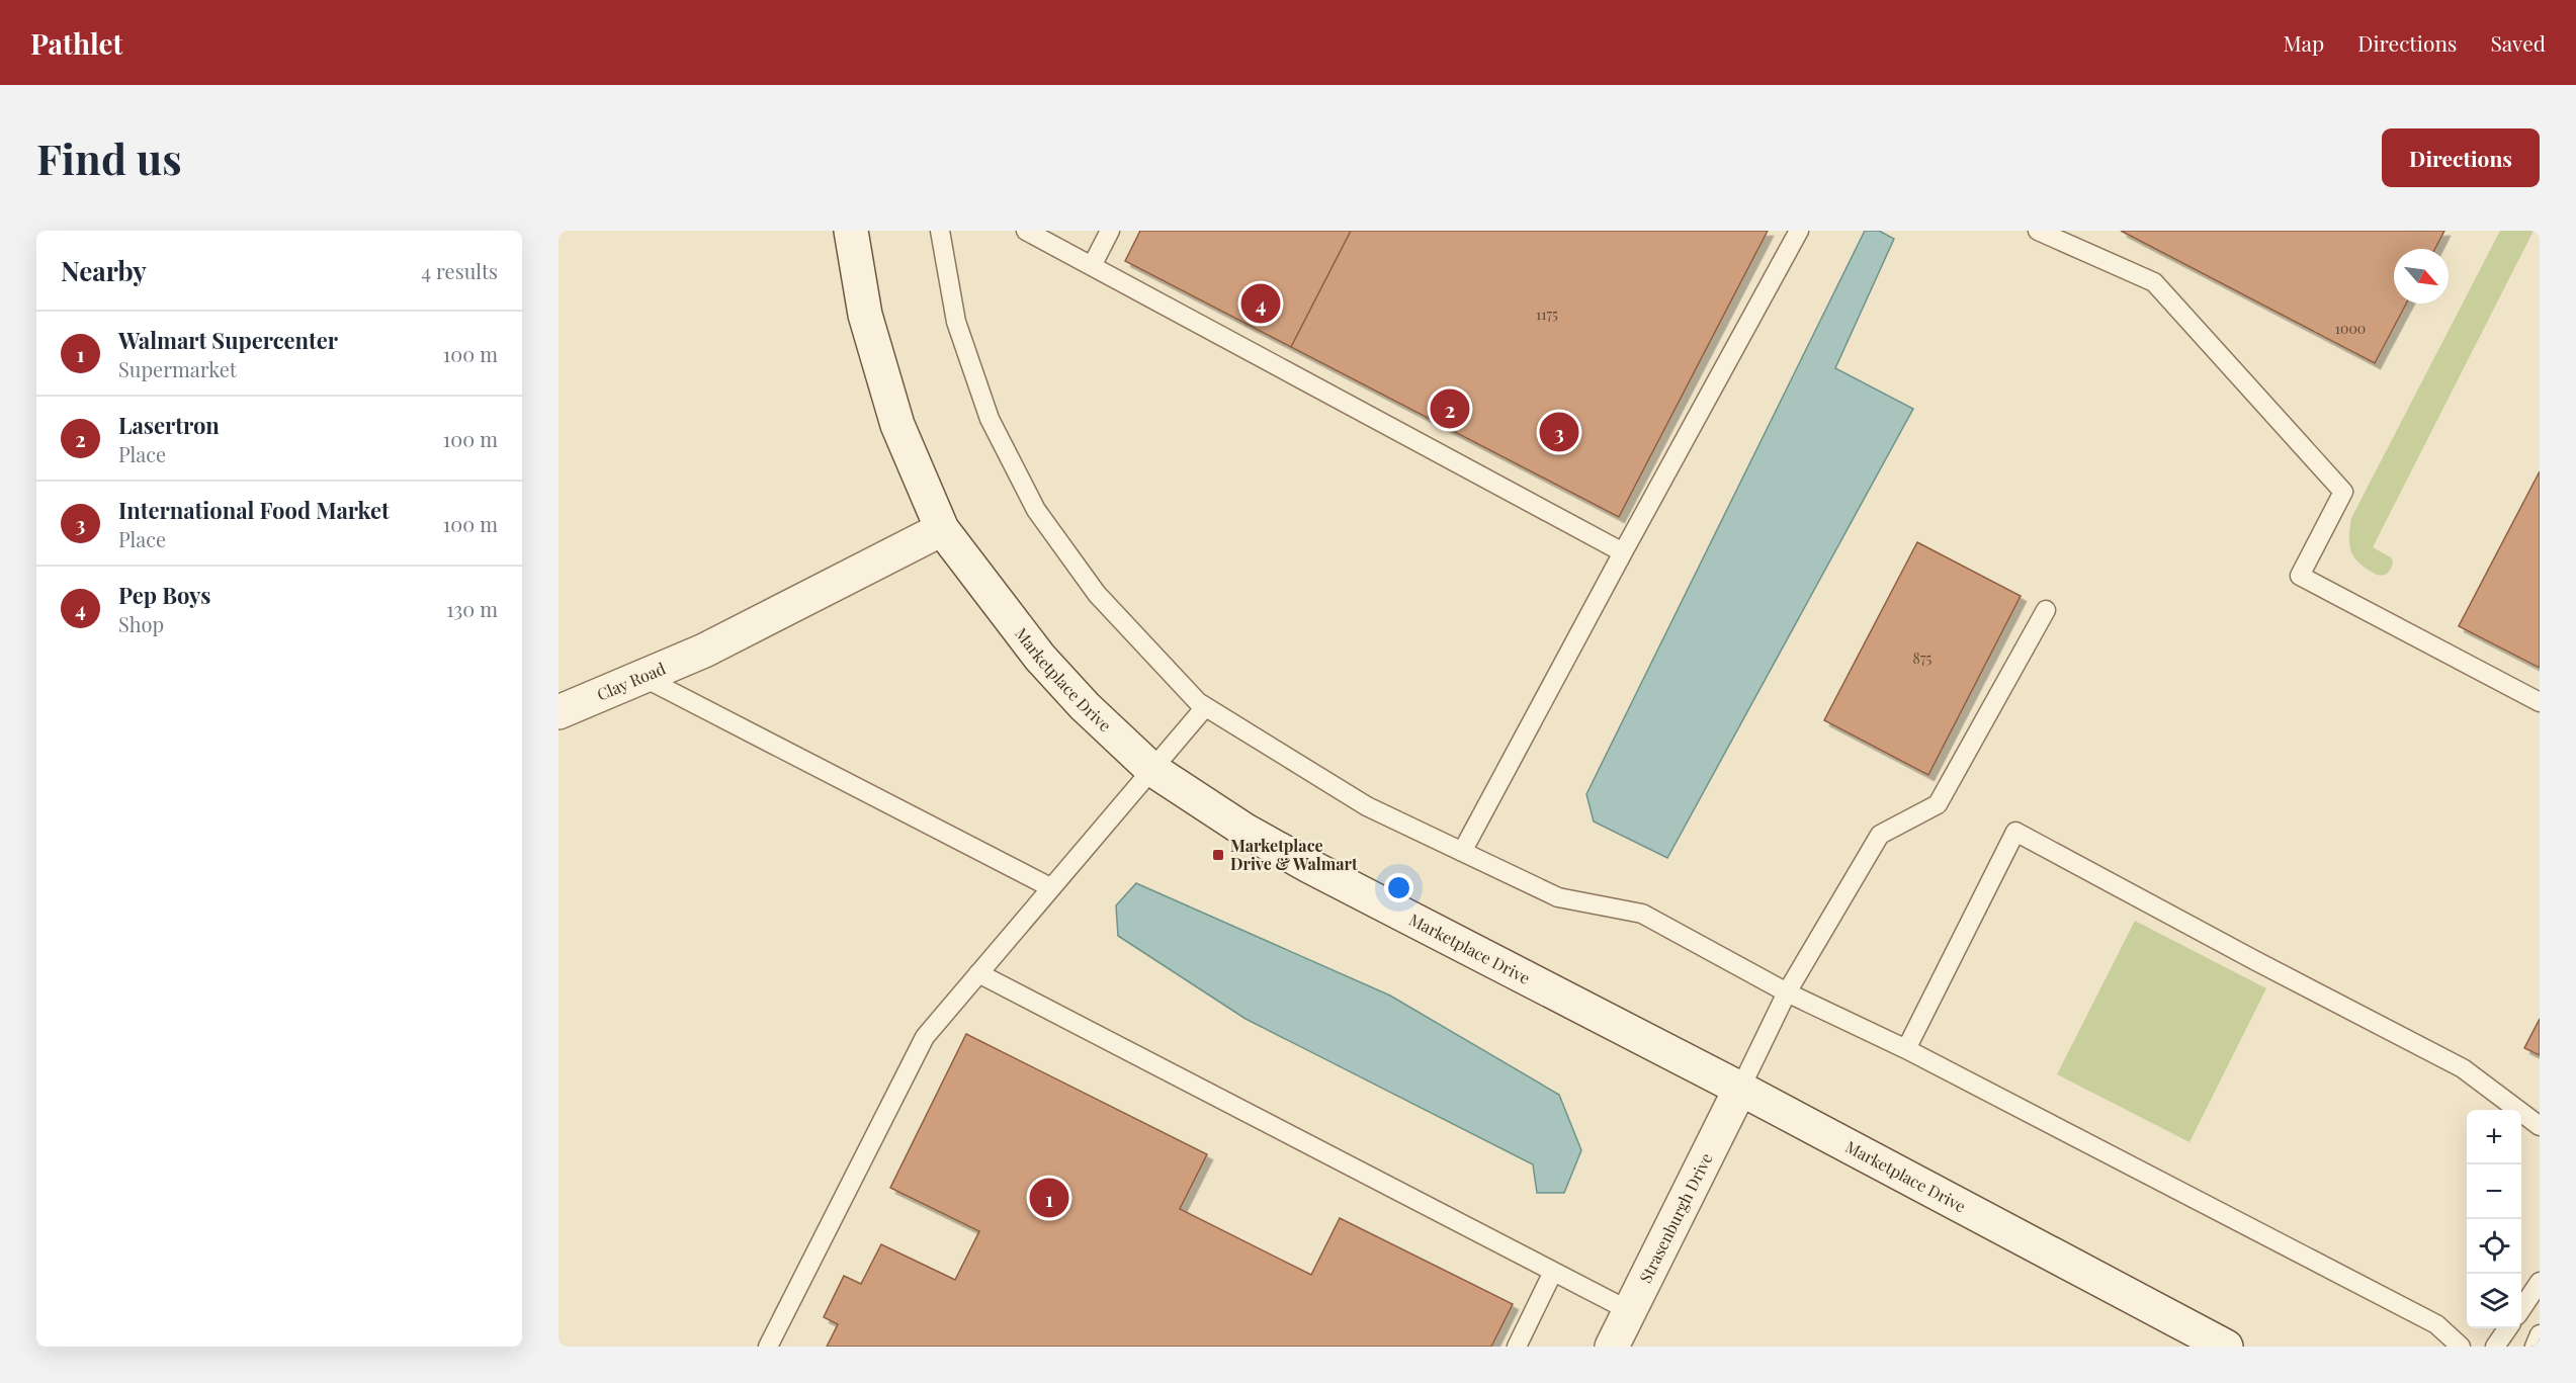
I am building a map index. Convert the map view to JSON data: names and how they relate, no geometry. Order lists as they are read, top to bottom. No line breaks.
{"streets":{"street":["Marketplace Drive","Clay Road","Strasenburgh Drive"]},"crossings":[["Marketplace Drive","Clay Road"],["Marketplace Drive","Strasenburgh Drive"]],"places":{"transit":["Marketplace Drive & Walmart"]},"house_numbers":["1175","1000","875"],"north":"bottom right","page":{"header":"Pathlet","nav":["Map","Directions","Saved"],"buttons":"Directions","title":"Find us","heading":["Nearby","4 results"],"pins":["4","2","3","1"],"list":[{"mark":"1","name":"Walmart Supercenter","note":"Supermarket","value":"100 m"},{"mark":"2","name":"Lasertron","note":"Place","value":"100 m"},{"mark":"3","name":"International Food Market","note":"Place","value":"100 m"},{"mark":"4","name":"Pep Boys","note":"Shop","value":"130 m"}],"map_buttons":["+","−"]}}
